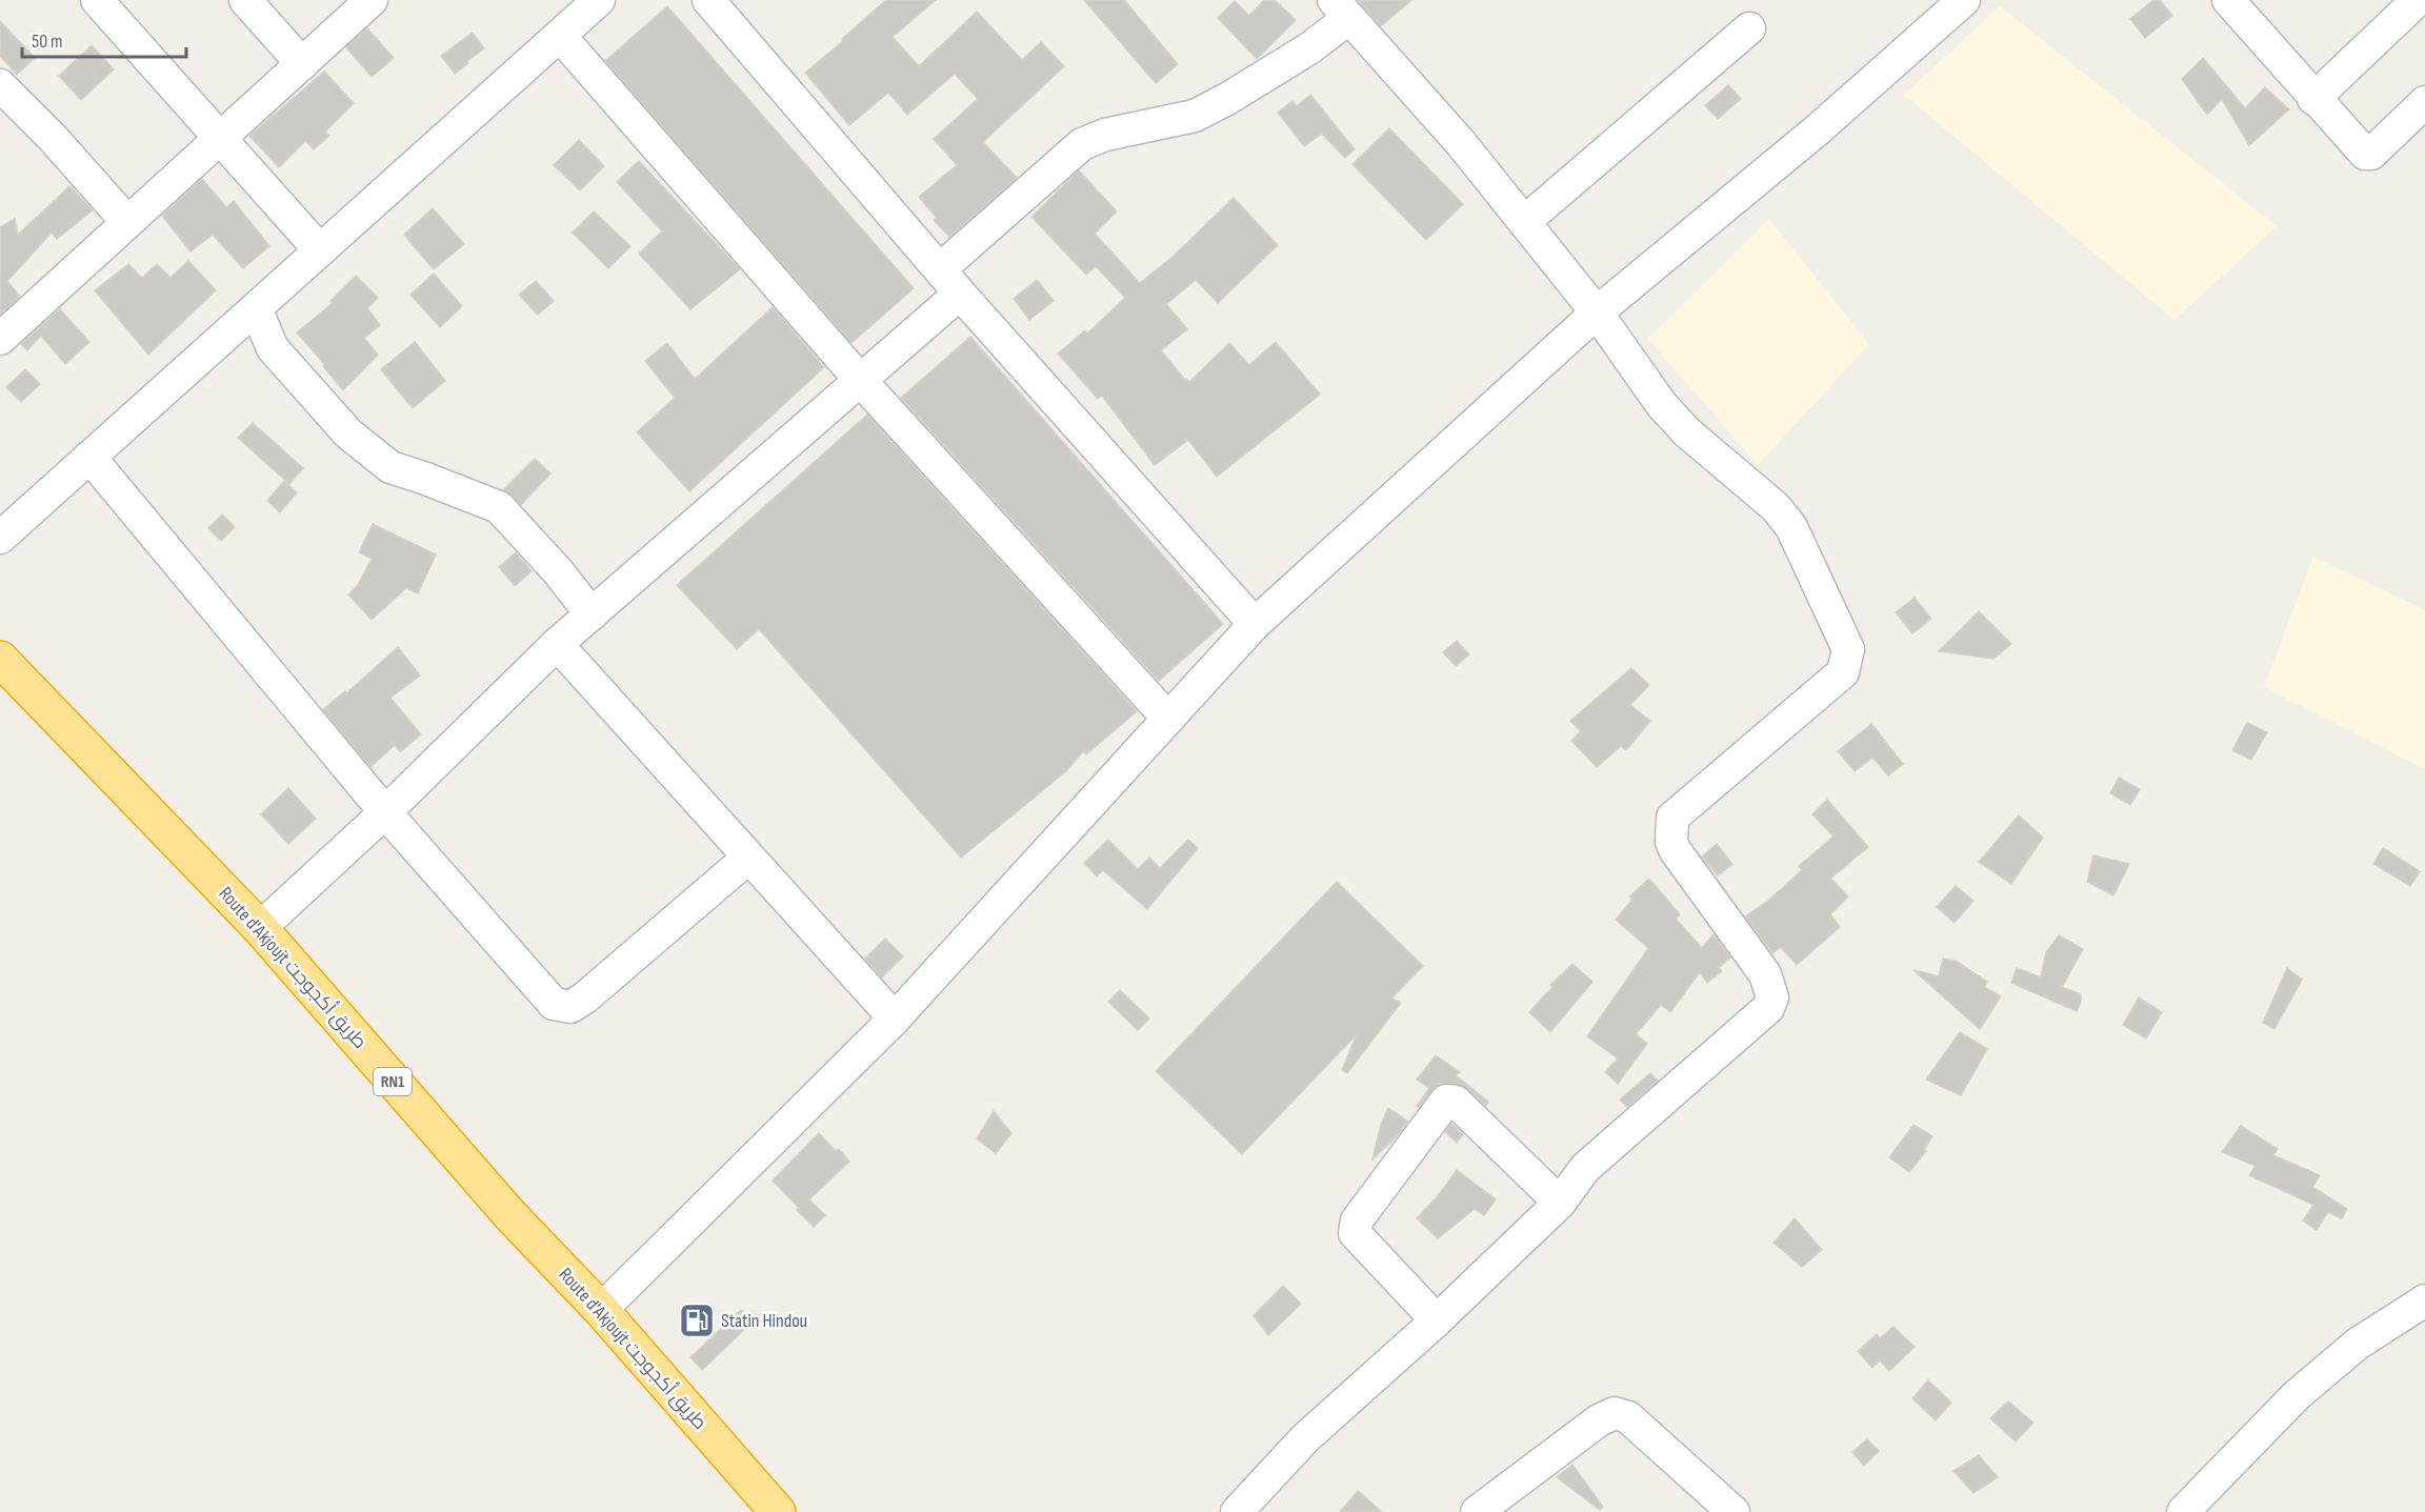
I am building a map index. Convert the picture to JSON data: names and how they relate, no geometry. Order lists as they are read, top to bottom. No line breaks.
{"streets":{"highway":["Route d'Akjoujt طريق أكجوجت","RN1"]},"places":{"fuel station":["Statin Hindou"]},"scale_bar":"50 m"}
